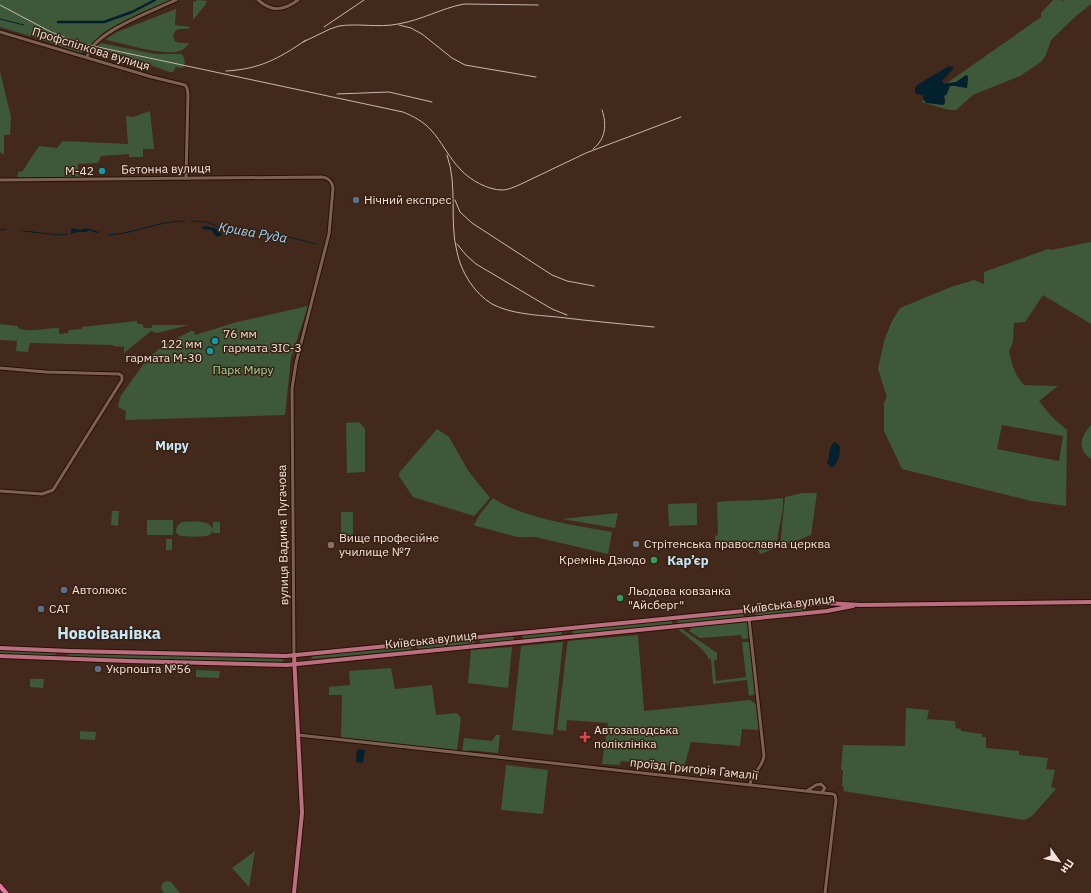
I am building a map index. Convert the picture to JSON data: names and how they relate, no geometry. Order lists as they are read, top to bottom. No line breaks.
{"streets":{"main road":["вулиця Вадима Пугачова","Київська вулиця"],"street":["Профспілкова вулиця","Бетонна вулиця","проїзд Григорія Гамалії"]},"crossings":[["Профспілкова вулиця","Бетонна вулиця"],["Бетонна вулиця","вулиця Вадима Пугачова"],["вулиця Вадима Пугачова","Київська вулиця"],["вулиця Вадима Пугачова","проїзд Григорія Гамалії"]],"districts":["Миру","Кар’єр","Новоіванівка"],"water":["Крива Руда"],"parks":["Парк Миру"],"places":{"other":["М-42","Нічний експрес","76 мм гармата ЗІС-3","122 мм гармата М-30","Стрітенська православна церква","Вище професійне училище №7","Кремінь Дзюдо","Автолюкс","Льодова ковзанка \"Айсберг\"","САТ","Укрпошта №56"],"health":["Автозаводська поліклініка"]},"north":"bottom right"}
